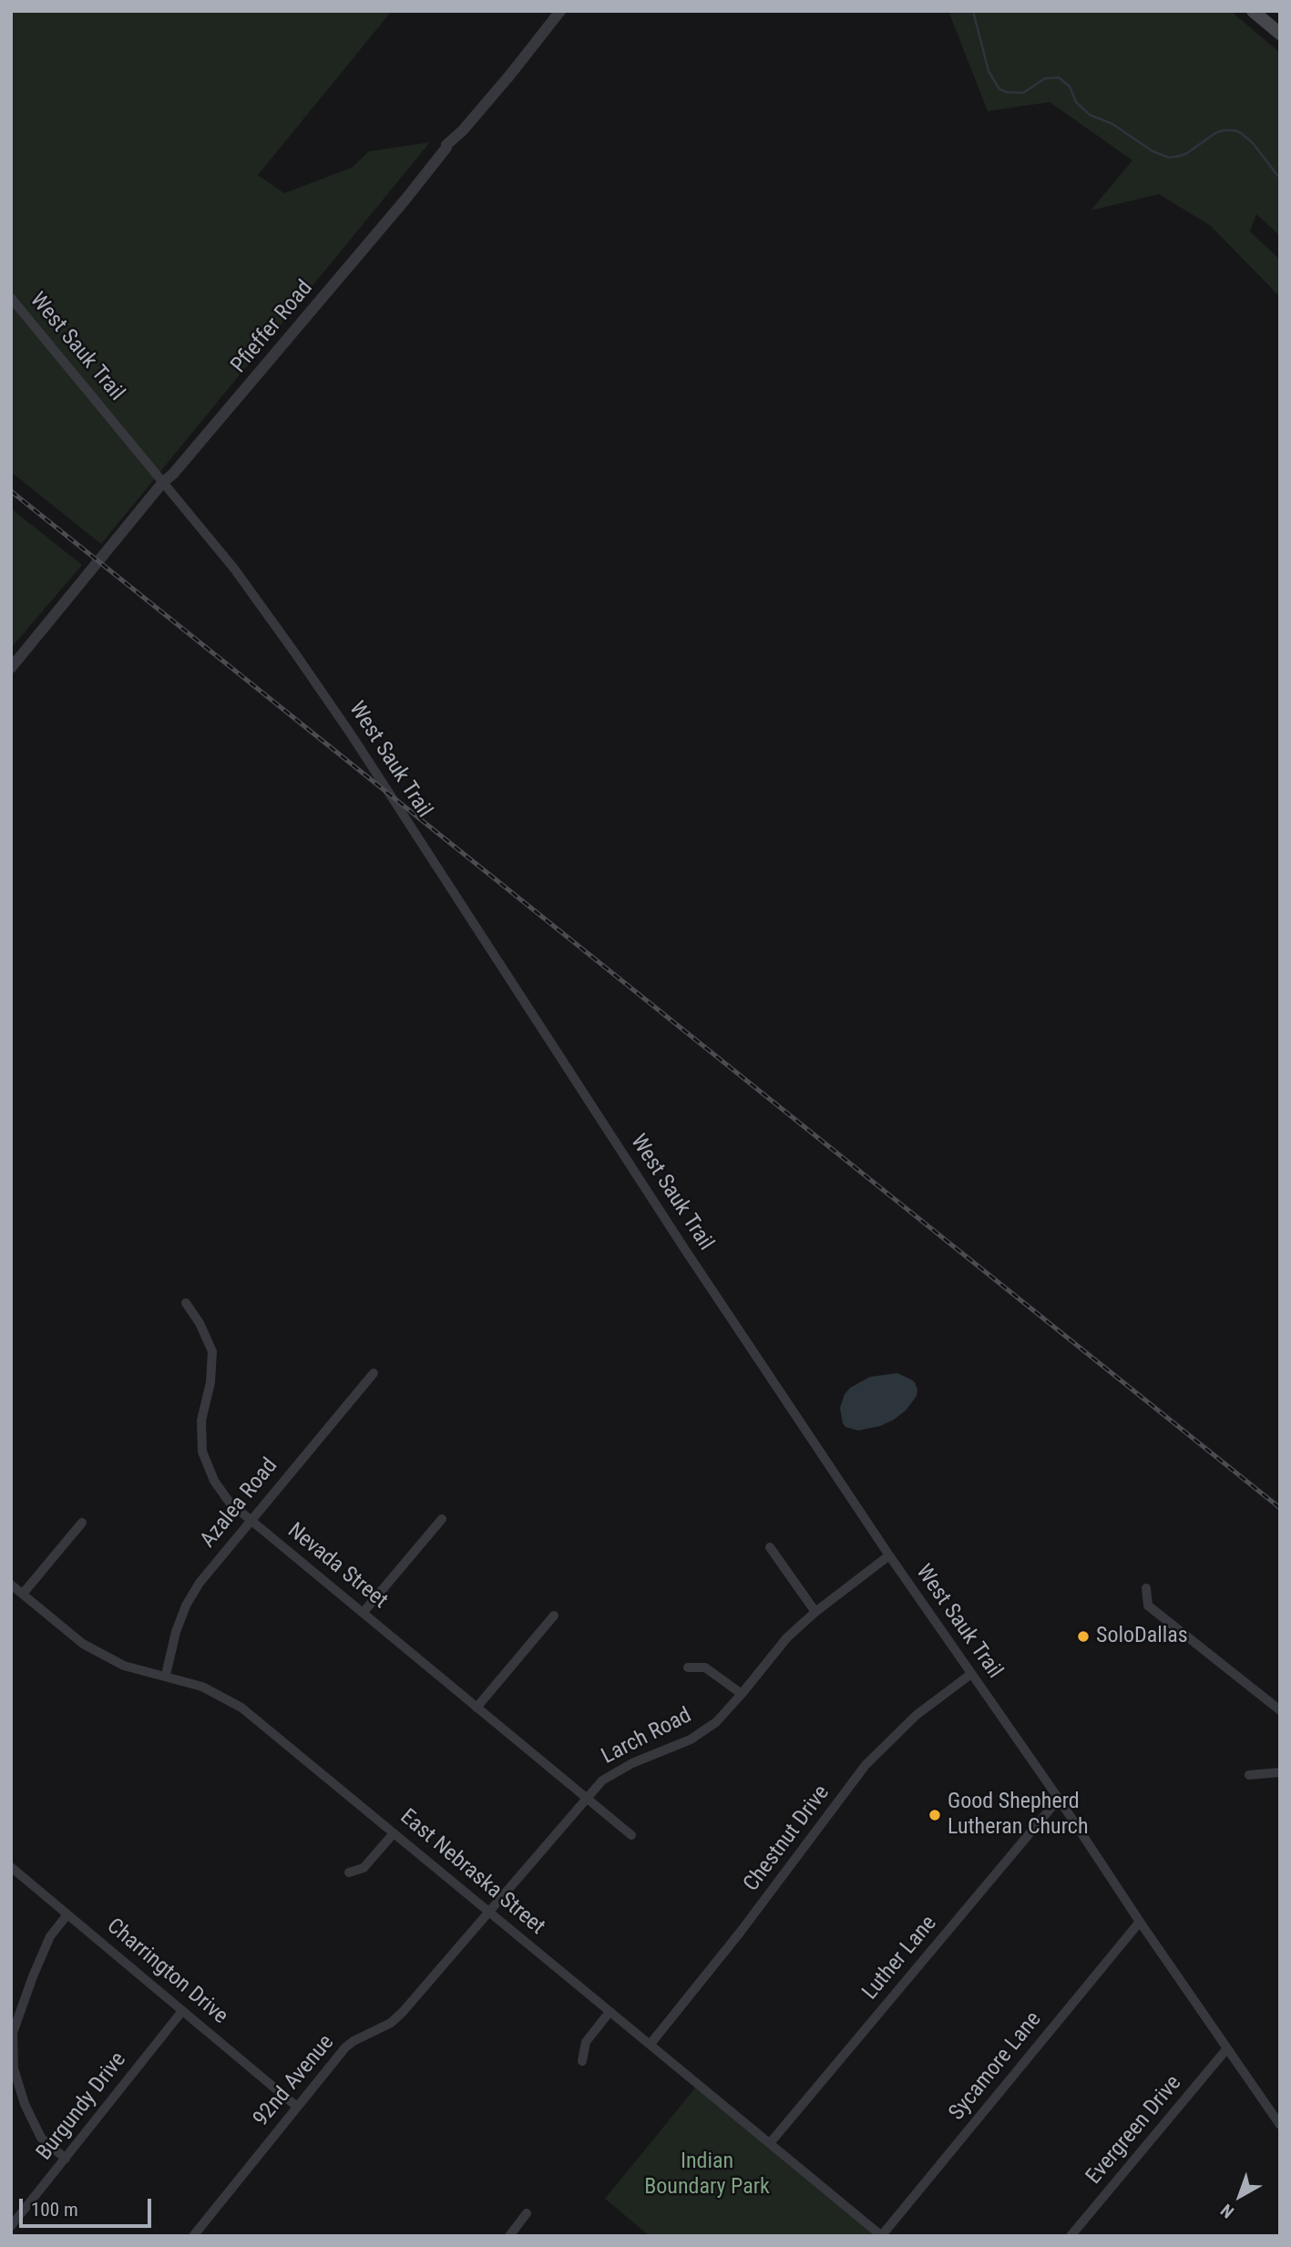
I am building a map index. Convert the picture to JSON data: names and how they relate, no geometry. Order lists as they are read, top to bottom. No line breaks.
{"streets":{"street":["Pfieffer Road","West Sauk Trail","Azalea Road","Nevada Street","Larch Road","Chestnut Drive","East Nebraska Street","Luther Lane","Charrington Drive","Sycamore Lane","92nd Avenue","Burgundy Drive","Evergreen Drive"]},"crossings":[["Pfieffer Road","West Sauk Trail"],["West Sauk Trail","Larch Road"],["West Sauk Trail","Chestnut Drive"],["West Sauk Trail","Luther Lane"],["West Sauk Trail","Sycamore Lane"],["West Sauk Trail","Evergreen Drive"],["Azalea Road","Nevada Street"],["Azalea Road","East Nebraska Street"],["Nevada Street","Larch Road"],["Larch Road","East Nebraska Street"],["Larch Road","92nd Avenue"],["Chestnut Drive","East Nebraska Street"],["East Nebraska Street","Luther Lane"],["East Nebraska Street","Sycamore Lane"],["East Nebraska Street","92nd Avenue"],["Charrington Drive","92nd Avenue"],["Charrington Drive","Burgundy Drive"]],"parks":["Indian Boundary Park"],"places":["SoloDallas","Good Shepherd Lutheran Church"],"scale_bar":"100 m","north":"bottom left"}
